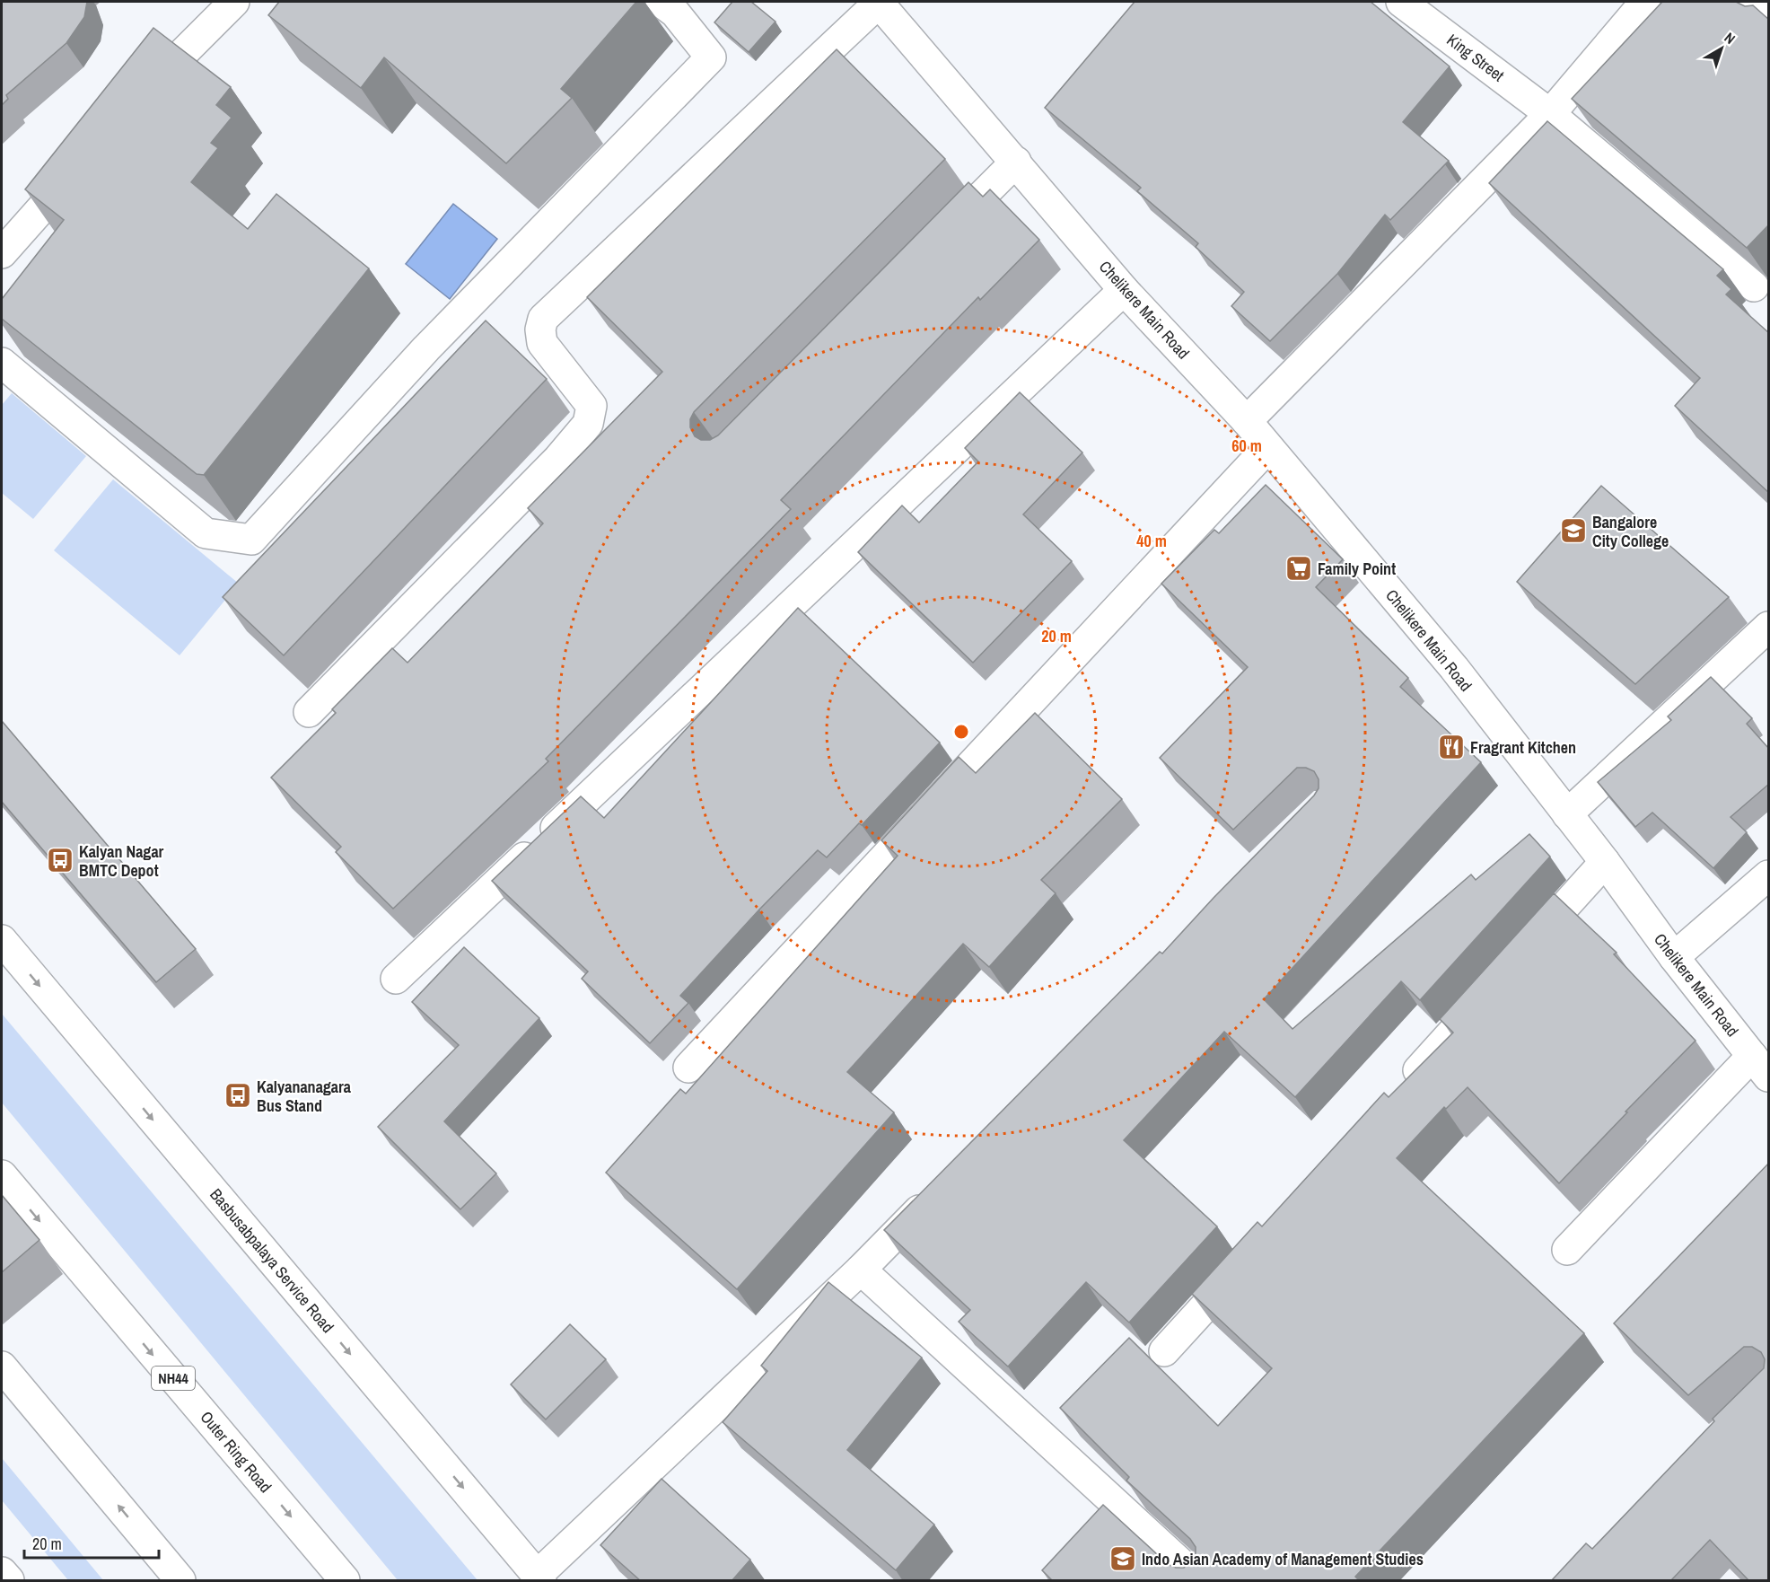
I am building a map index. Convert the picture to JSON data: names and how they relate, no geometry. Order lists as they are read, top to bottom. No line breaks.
{"streets":{"main road":["King Street","Chelikere Main Road","Basbusabpalaya Service Road","NH44","Outer Ring Road"]},"one_way":["Basbusabpalaya Service Road"],"places":{"school or university":["Bangalore City College","Indo Asian Academy of Management Studies"],"supermarket":["Family Point"],"restaurant":["Fragrant Kitchen"],"bus stop":["Kalyan Nagar BMTC Depot","Kalyananagara Bus Stand"]},"scale_bar":"20 m","north":"top right","rings":["60 m","40 m","20 m"]}
